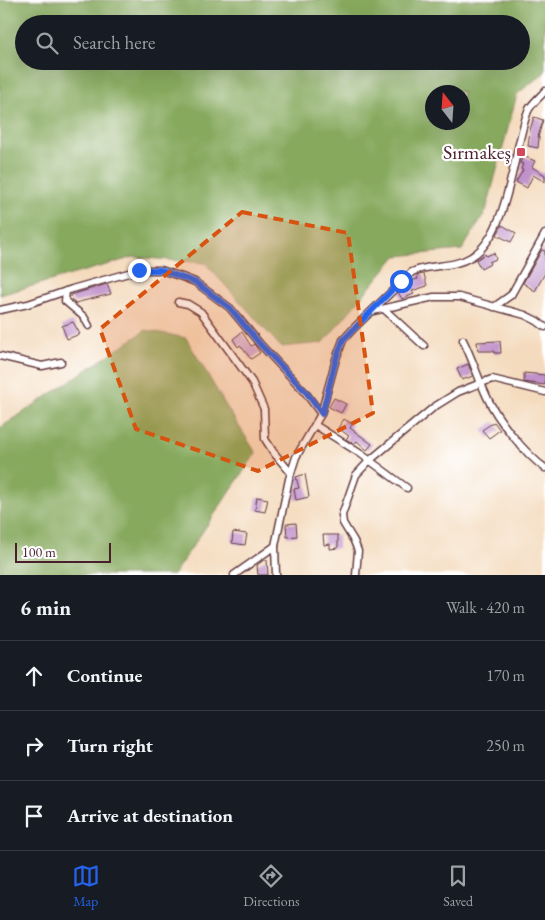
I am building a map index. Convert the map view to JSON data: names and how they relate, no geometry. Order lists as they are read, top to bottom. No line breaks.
{"places":{"transit":["Sırmakeş"]},"scale_bar":"100 m","north":"top","page":{"search":"Search here","scale":"100 m","heading":["6 min","Walk · 420 m"],"list":[["Continue","170 m"],["Turn right","250 m"],"Arrive at destination"],"nav":["Map","Directions","Saved"]}}
